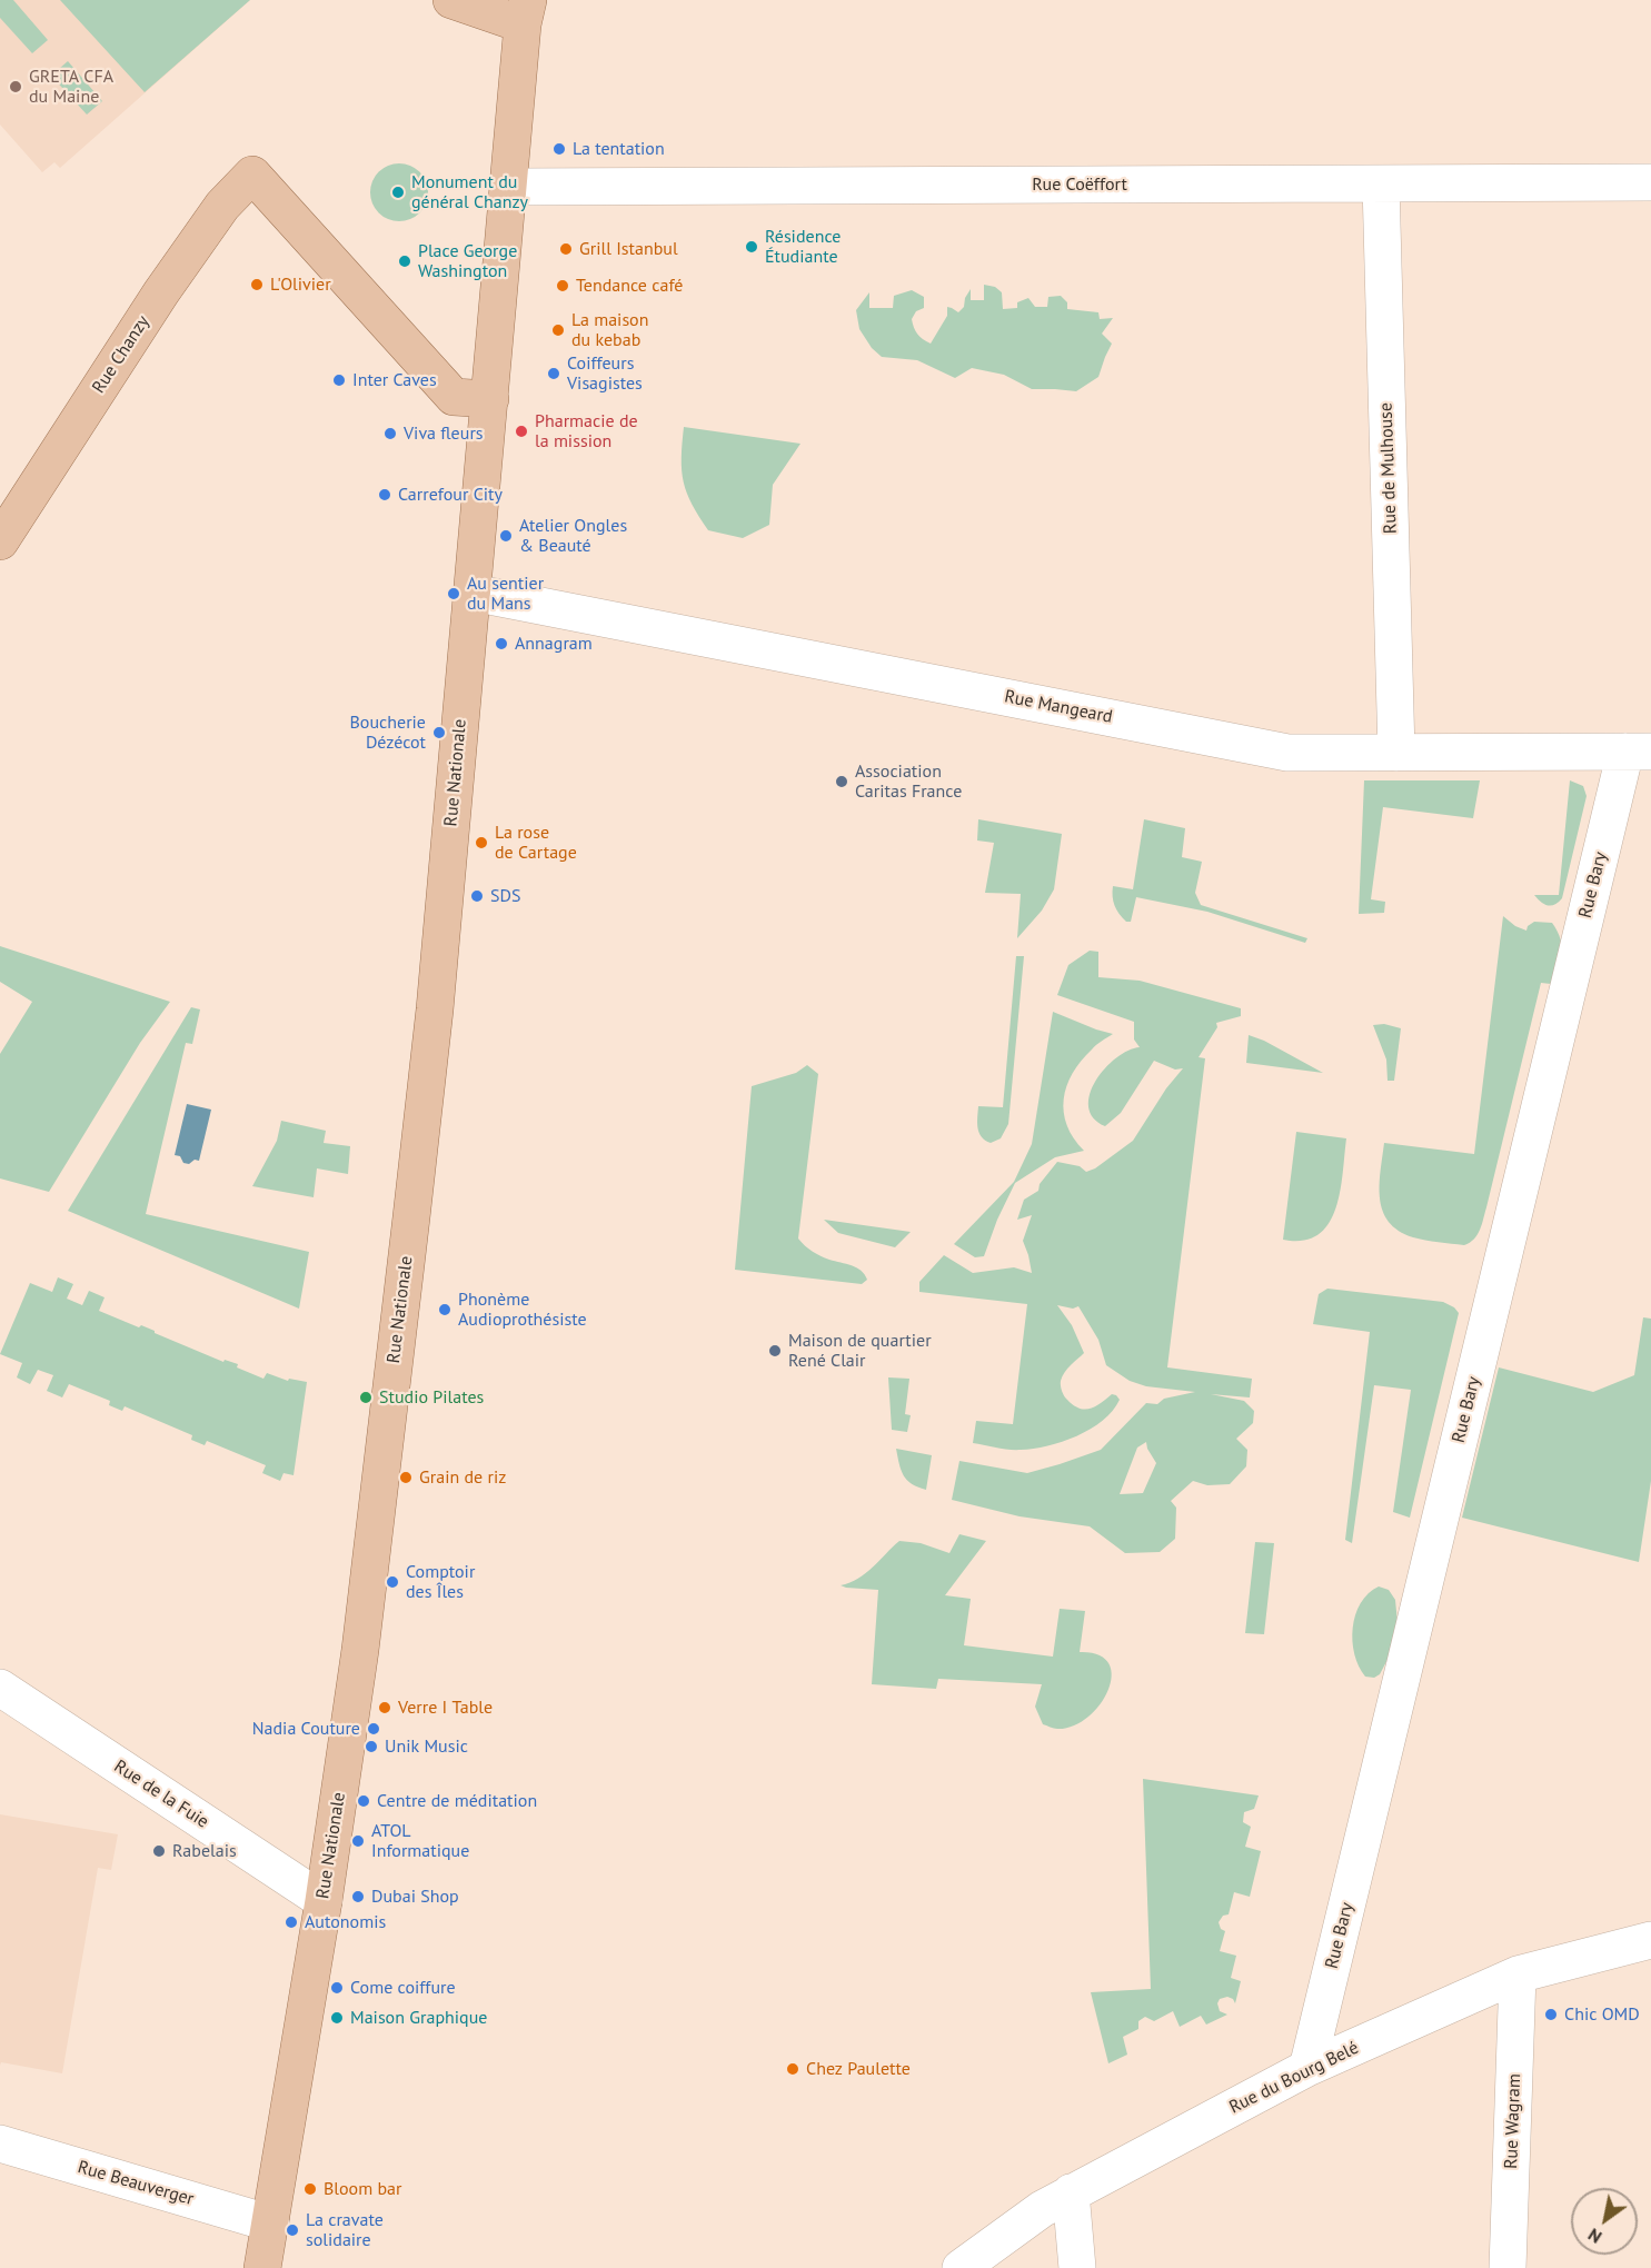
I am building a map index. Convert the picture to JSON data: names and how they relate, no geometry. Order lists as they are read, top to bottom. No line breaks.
{"streets":{"main road":["Rue Chanzy","Rue Nationale"],"street":["Rue Coëffort","Rue de Mulhouse","Rue Mangeard","Rue Bary","Rue de la Fuie","Rue du Bourg Belé","Rue Wagram","Rue Beauverger"]},"crossings":[["Rue Coëffort","Rue de Mulhouse"],["Rue Chanzy","Rue Nationale"],["Rue de Mulhouse","Rue Mangeard"],["Rue Mangeard","Rue Nationale"],["Rue Mangeard","Rue Bary"],["Rue Nationale","Rue de la Fuie"],["Rue Nationale","Rue Beauverger"],["Rue Bary","Rue du Bourg Belé"],["Rue du Bourg Belé","Rue Wagram"]],"places":["GRETA CFA du Maine","La tentation","Monument du général Chanzy","Résidence Étudiante","Grill Istanbul","Place George Washington","L'Olivier","Tendance café","La maison du kebab","Coiffeurs Visagistes","Inter Caves","Pharmacie de la mission","Viva fleurs","Carrefour City","Atelier Ongles & Beauté","Au sentier du Mans","Annagram","Boucherie Dézécot","Association Caritas France","La rose de Cartage","SDS","Phonème Audioprothésiste","Maison de quartier René Clair","Studio Pilates","Grain de riz","Comptoir des Îles","Verre I Table","Nadia Couture","Unik Music","Centre de méditation","ATOL Informatique","Rabelais","Dubai Shop","Autonomis","Come coiffure","Chic OMD","Maison Graphique","Chez Paulette","Bloom bar","La cravate solidaire"],"north":"bottom left"}
